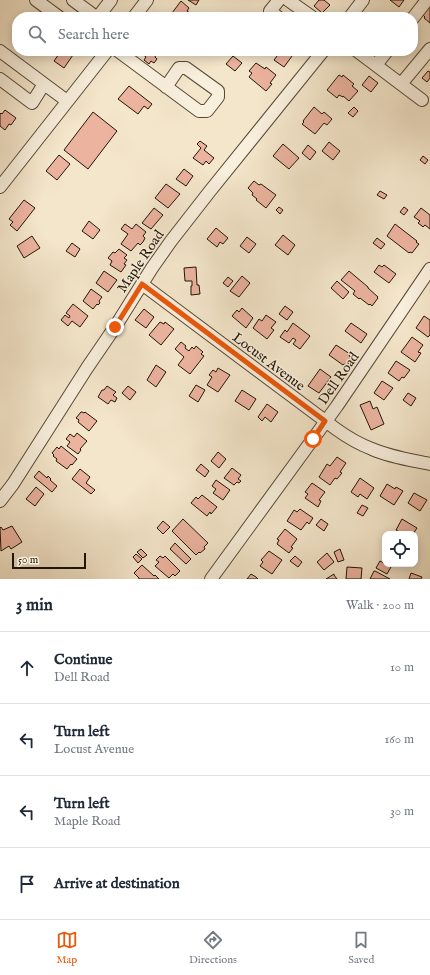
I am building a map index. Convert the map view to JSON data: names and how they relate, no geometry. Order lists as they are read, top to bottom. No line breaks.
{"streets":{"street":["Maple Road","Locust Avenue","Dell Road"]},"crossings":[["Maple Road","Locust Avenue"],["Locust Avenue","Dell Road"]],"scale_bar":"50 m","page":{"search":"Search here","scale":"50 m","heading":["3 min","Walk · 200 m"],"list":[["Continue","Dell Road","10 m"],["Turn left","Locust Avenue","160 m"],["Turn left","Maple Road","30 m"],"Arrive at destination"],"nav":["Map","Directions","Saved"]}}
